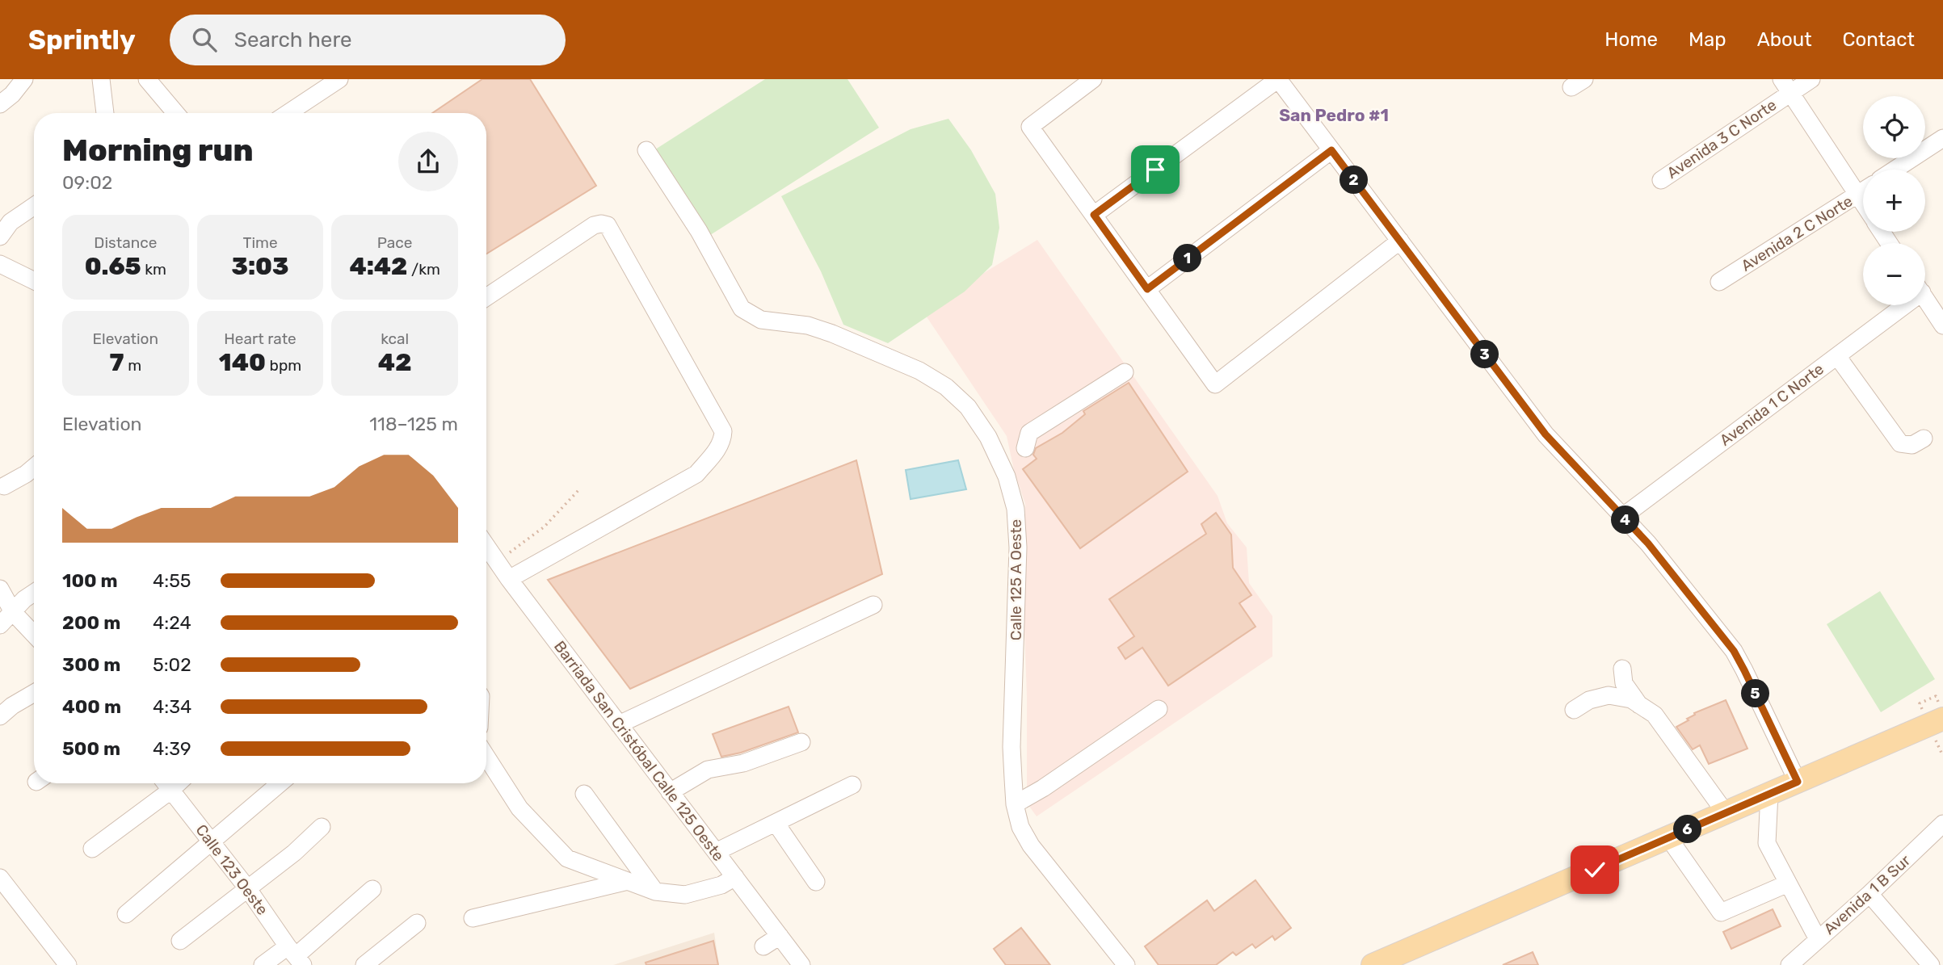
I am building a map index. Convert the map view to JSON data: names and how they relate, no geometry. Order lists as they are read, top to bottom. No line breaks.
{"streets":{"street":["Avenida 3 C Norte","Avenida 2 C Norte","Avenida 1 C Norte","Calle 125 A Oeste","Barriada San Cristóbal Calle 125 Oeste","Calle 123 Oeste","Avenida 1 B Sur"]},"districts":["San Pedro #1"],"page":{"header":"Sprintly","search":"Search here","nav":["Home","Map","About","Contact"],"map_buttons":["+","−"],"heading":["Morning run","09:02"],"pins":["2","1","3","4","5","6"],"stats":[["Distance","0.65 km"],["Time","3:03"],["Pace","4:42 /km"],["Elevation","7 m"],["Heart rate","140 bpm"],["kcal","42"]],"chart":["Elevation","118–125 m"],"list":[{"name":"100 m","note":"4:55"},{"name":"200 m","note":"4:24"},{"name":"300 m","note":"5:02"},{"name":"400 m","note":"4:34"},{"name":"500 m","note":"4:39"}]}}
